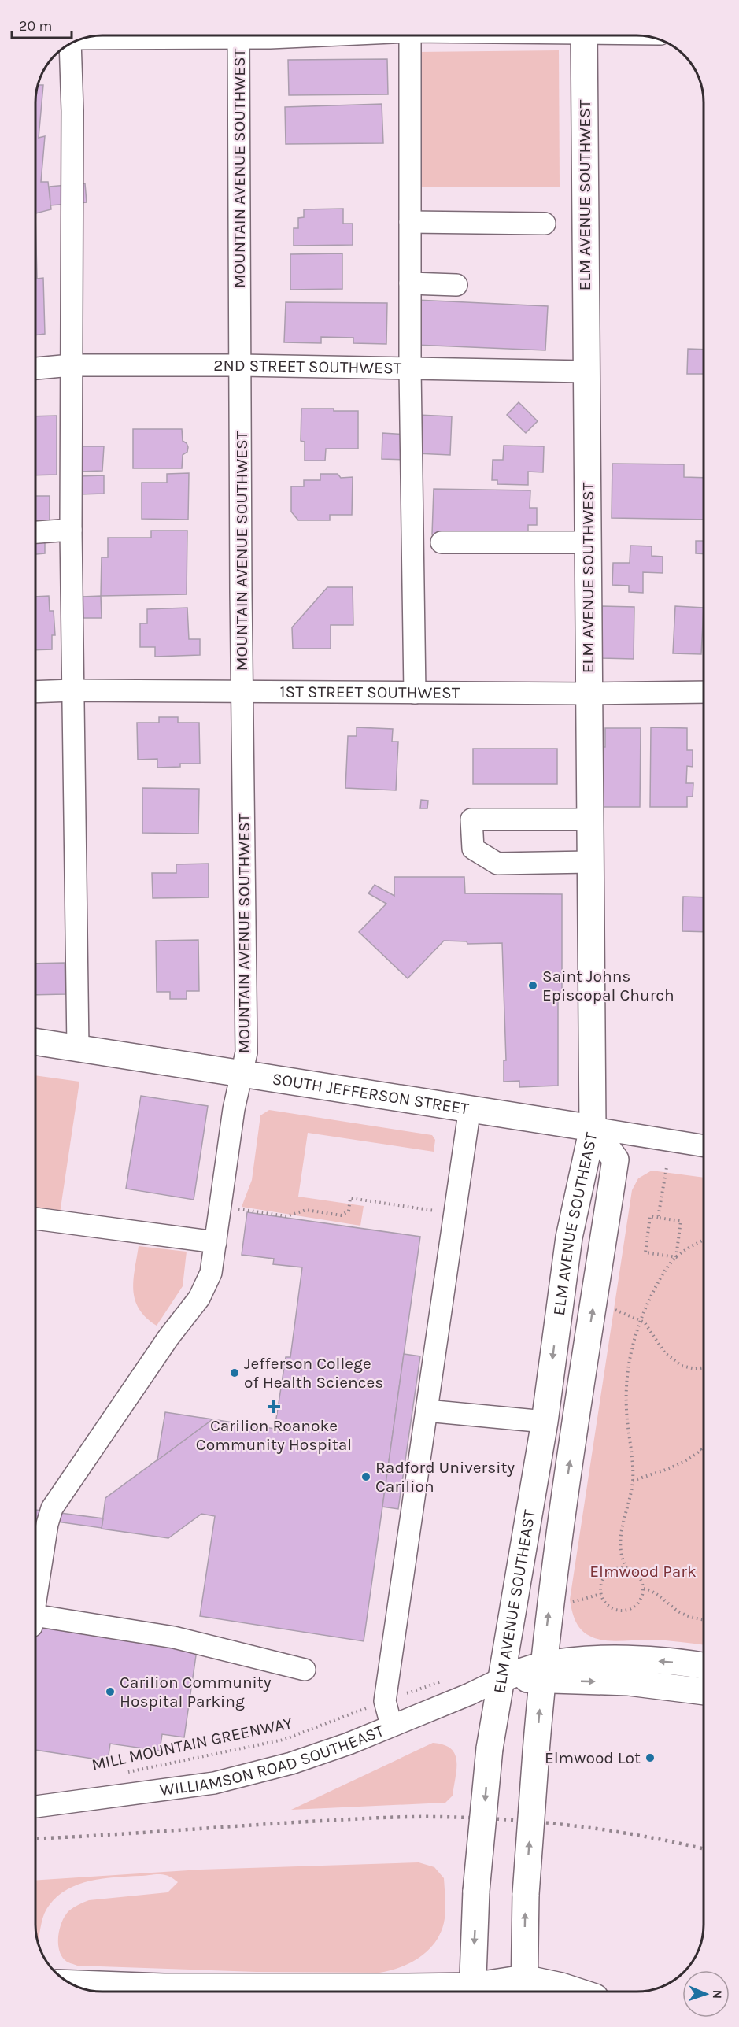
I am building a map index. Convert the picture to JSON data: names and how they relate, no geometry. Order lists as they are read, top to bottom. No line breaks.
{"streets":{"main road":["ELM AVENUE SOUTHWEST","SOUTH JEFFERSON STREET","ELM AVENUE SOUTHEAST","WILLIAMSON ROAD SOUTHEAST"],"street":["MOUNTAIN AVENUE SOUTHWEST","2ND STREET SOUTHWEST","1ST STREET SOUTHWEST"],"path":["MILL MOUNTAIN GREENWAY"]},"crossings":[["MOUNTAIN AVENUE SOUTHWEST","2ND STREET SOUTHWEST"],["MOUNTAIN AVENUE SOUTHWEST","1ST STREET SOUTHWEST"],["MOUNTAIN AVENUE SOUTHWEST","SOUTH JEFFERSON STREET"],["ELM AVENUE SOUTHWEST","2ND STREET SOUTHWEST"],["ELM AVENUE SOUTHWEST","1ST STREET SOUTHWEST"],["ELM AVENUE SOUTHWEST","SOUTH JEFFERSON STREET"],["ELM AVENUE SOUTHWEST","ELM AVENUE SOUTHEAST"],["SOUTH JEFFERSON STREET","ELM AVENUE SOUTHEAST"],["ELM AVENUE SOUTHEAST","WILLIAMSON ROAD SOUTHEAST"]],"parks":["Elmwood Park"],"places":{"other":["Saint Johns Episcopal Church","Jefferson College of Health Sciences","Radford University Carilion","Carilion Community Hospital Parking","Elmwood Lot"],"health":["Carilion Roanoke Community Hospital"]},"scale_bar":"20 m","north":"right"}
